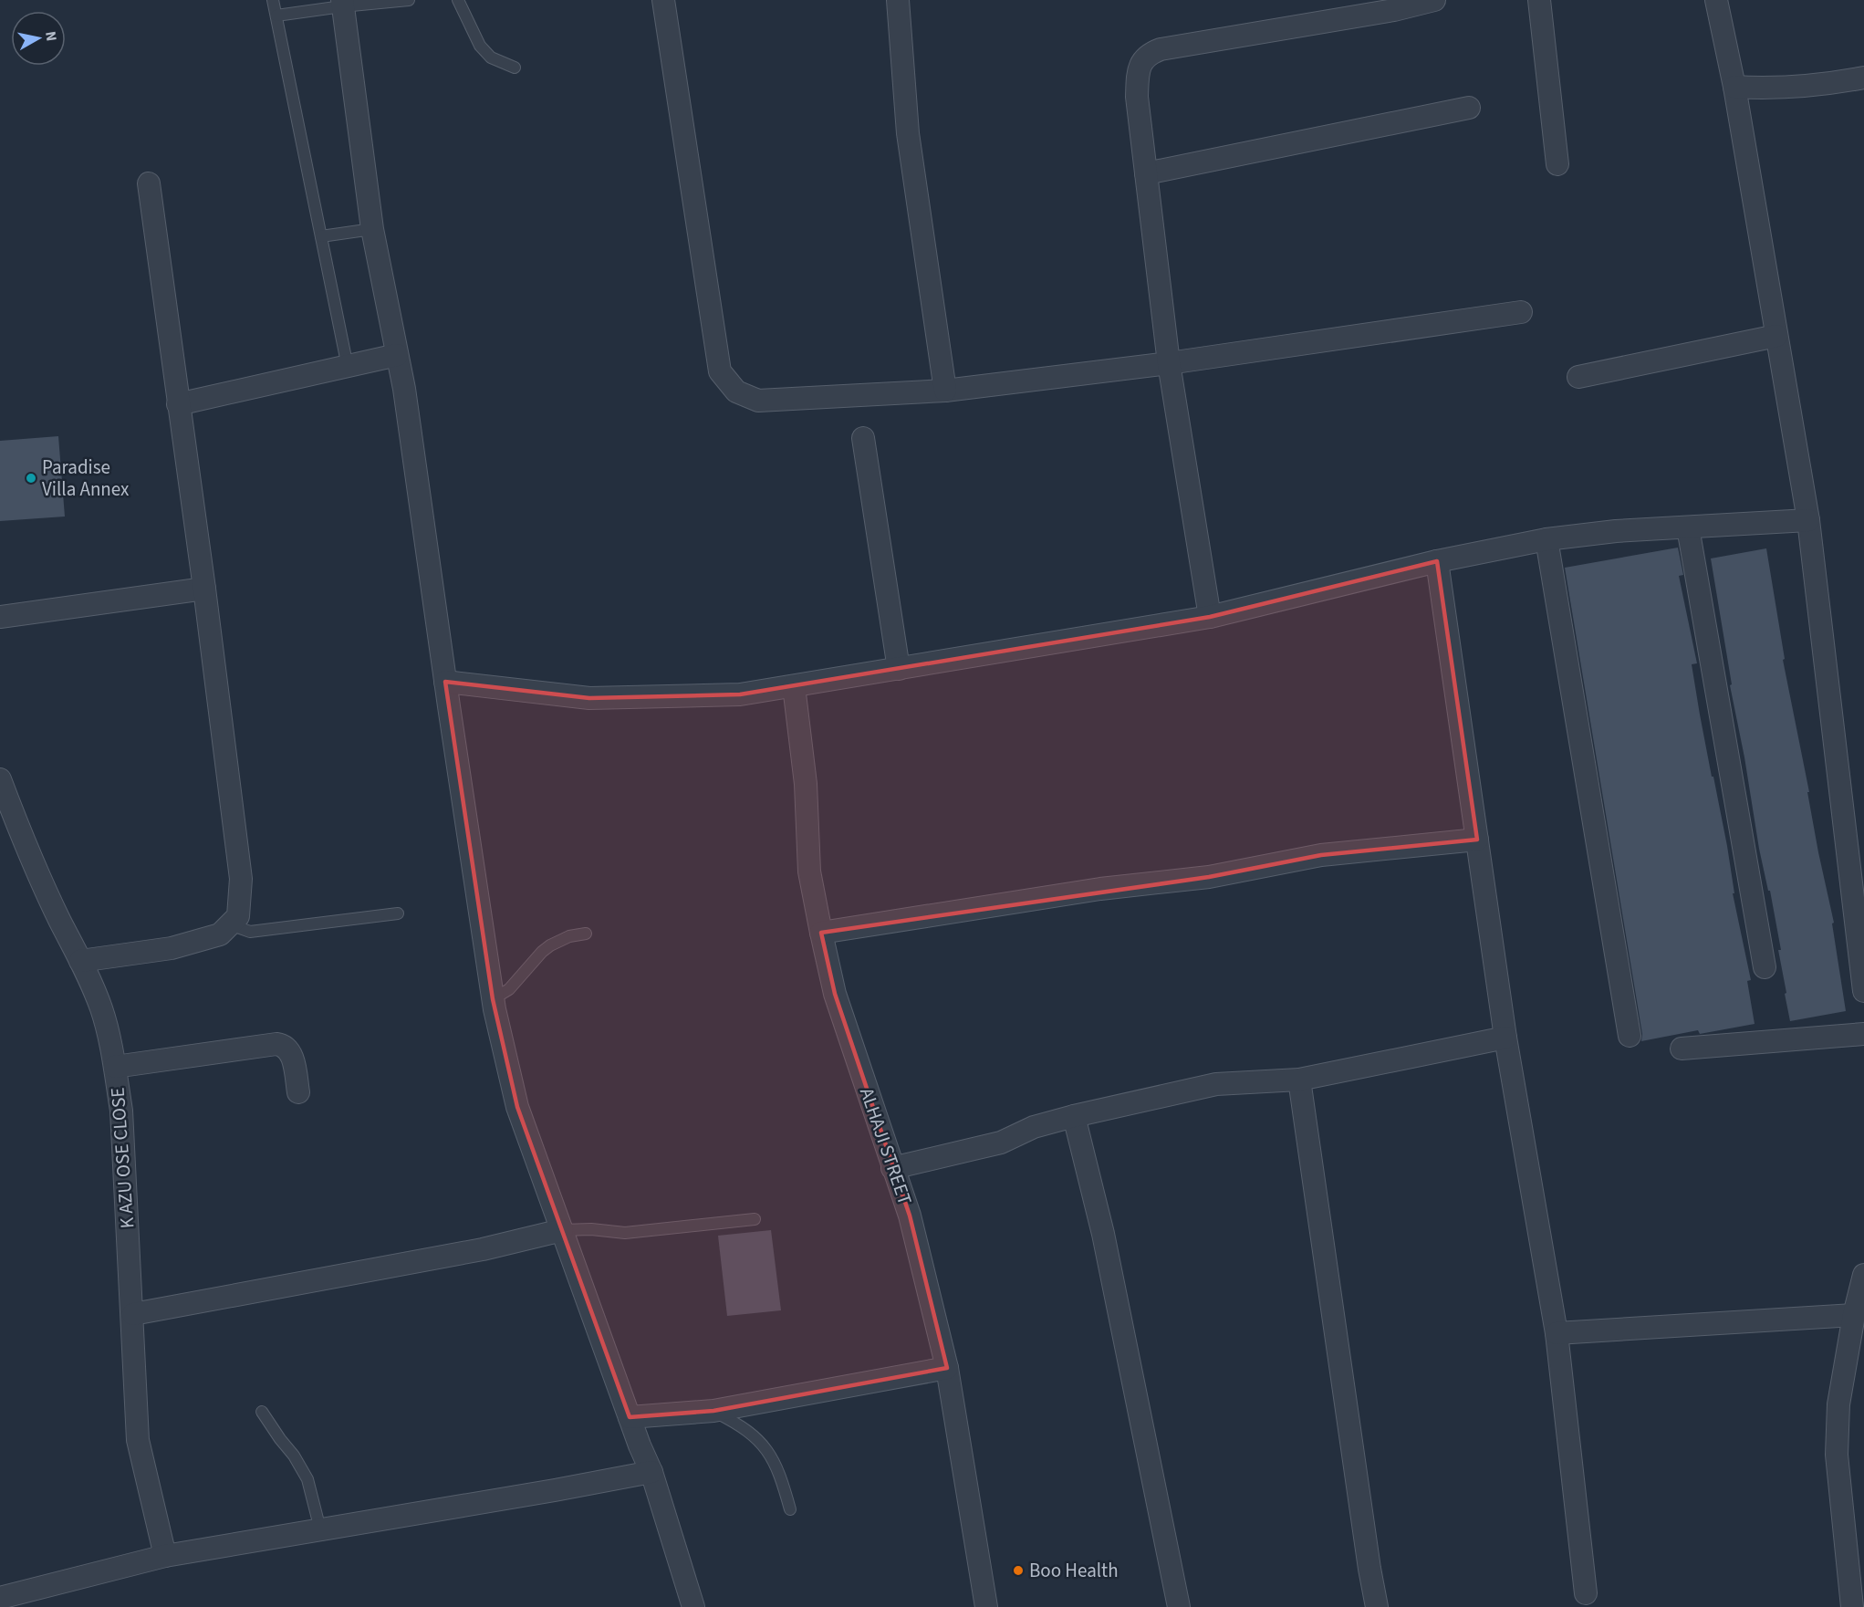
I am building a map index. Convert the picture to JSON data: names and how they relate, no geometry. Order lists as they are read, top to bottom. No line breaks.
{"streets":{"street":["ALHAJI STREET","K AZU OSE CLOSE"]},"places":["Paradise Villa Annex","Boo Health"],"north":"right"}
